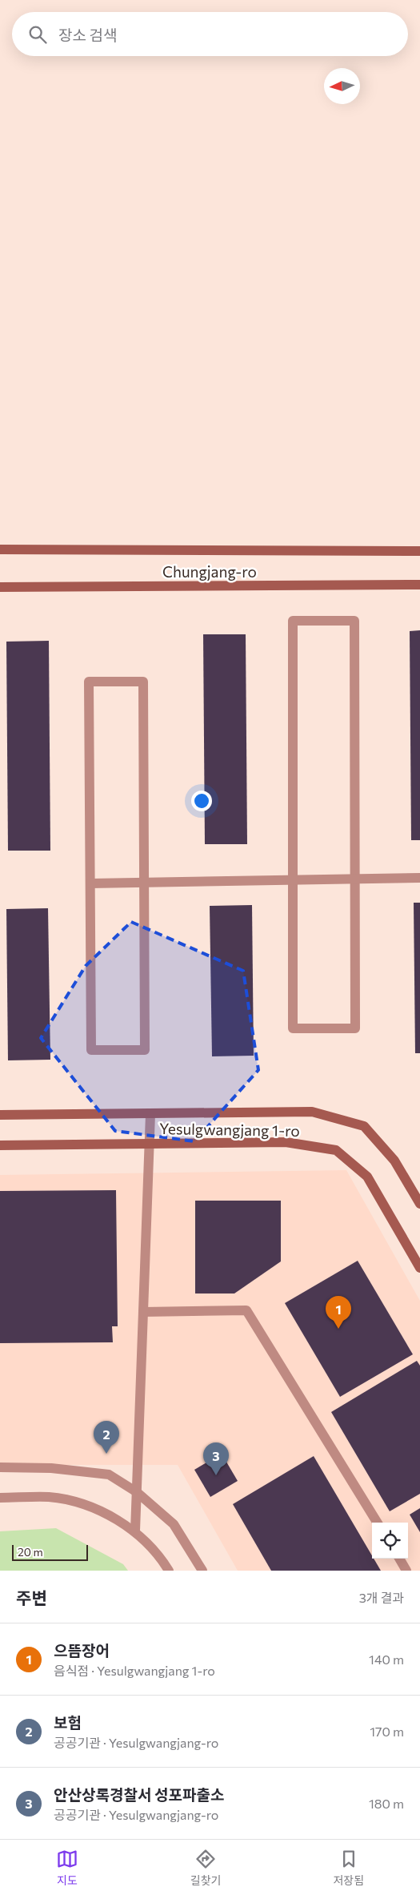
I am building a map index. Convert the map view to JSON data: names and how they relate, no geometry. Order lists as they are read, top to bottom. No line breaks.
{"streets":{"street":["Chungjang-ro","Yesulgwangjang 1-ro"]},"scale_bar":"20 m","north":"left","page":{"search":"장소 검색","pins":["1","2","3"],"scale":"20 m","heading":["주변","3개 결과"],"list":[{"mark":"1","name":"으뜸장어","note":"음식점 · Yesulgwangjang 1-ro","value":"140 m"},{"mark":"2","name":"보험","note":"공공기관 · Yesulgwangjang-ro","value":"170 m"},{"mark":"3","name":"안산상록경찰서 성포파출소","note":"공공기관 · Yesulgwangjang-ro","value":"180 m"}],"nav":["지도","길찾기","저장됨"]}}
